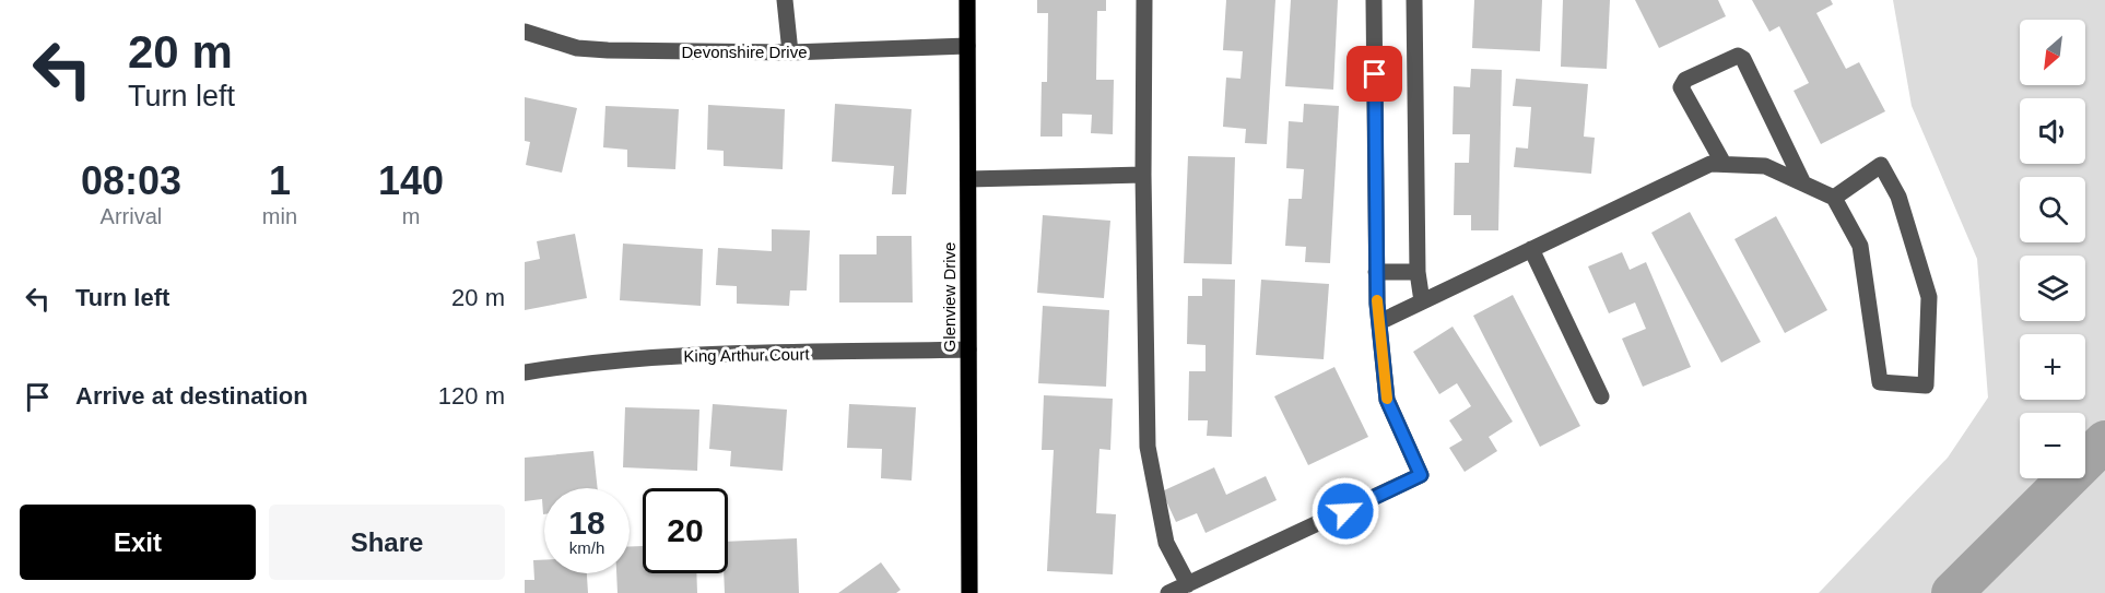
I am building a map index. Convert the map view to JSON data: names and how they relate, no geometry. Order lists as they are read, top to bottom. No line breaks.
{"streets":{"main road":["Glenview Drive"],"street":["Devonshire Drive","King Arthur Court"]},"crossings":[["Devonshire Drive","Glenview Drive"],["Glenview Drive","King Arthur Court"]],"north":"bottom left","page":{"turn":["20 m","Turn left"],"map_buttons":["+","−"],"eta":["08:03","Arrival","1","min","140","m"],"list":[{"name":"Turn left","value":"20 m"},{"name":"Arrive at destination","value":"120 m"}],"speed":"18 km/h","limit":"20","buttons":["Exit","Share"]}}
